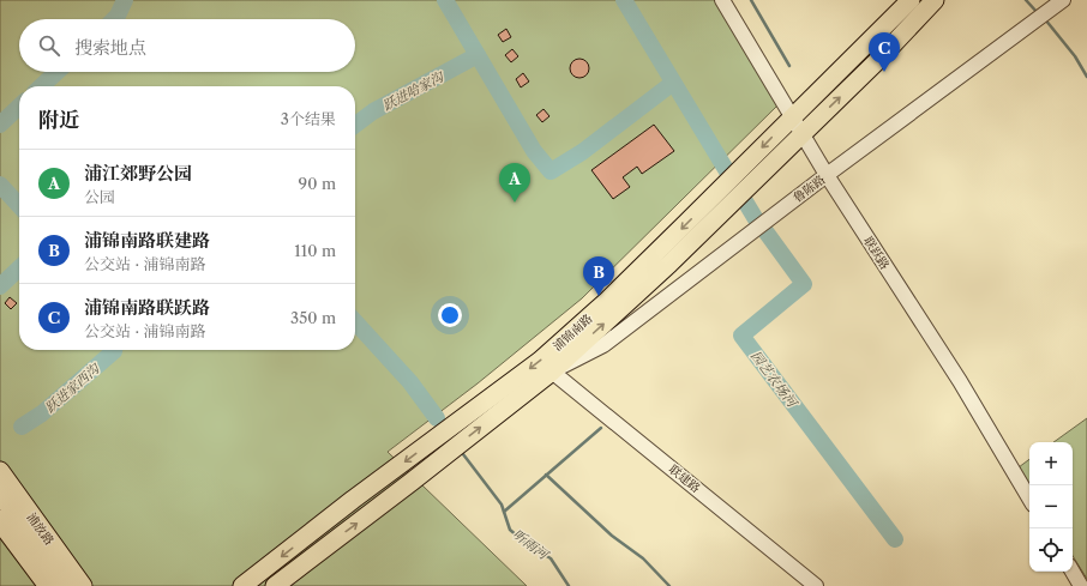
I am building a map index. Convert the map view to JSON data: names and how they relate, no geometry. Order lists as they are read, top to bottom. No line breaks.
{"streets":{"main road":["浦锦南路","浦放路"],"street":["鲁陈路","联跃路","联建路"]},"crossings":[["鲁陈路","联跃路"],["鲁陈路","浦锦南路"],["鲁陈路","联建路"],["联跃路","浦锦南路"],["浦锦南路","联建路"]],"water":["跃进哈家沟","园艺农场河","跃进家西沟","听雨河"],"page":{"search":"搜索地点","pins":["C","A","B"],"heading":["附近","3个结果"],"list":[{"mark":"A","name":"浦江郊野公园","note":"公园","value":"90 m"},{"mark":"B","name":"浦锦南路联建路","note":"公交站 · 浦锦南路","value":"110 m"},{"mark":"C","name":"浦锦南路联跃路","note":"公交站 · 浦锦南路","value":"350 m"}],"map_buttons":["+","−"]}}
